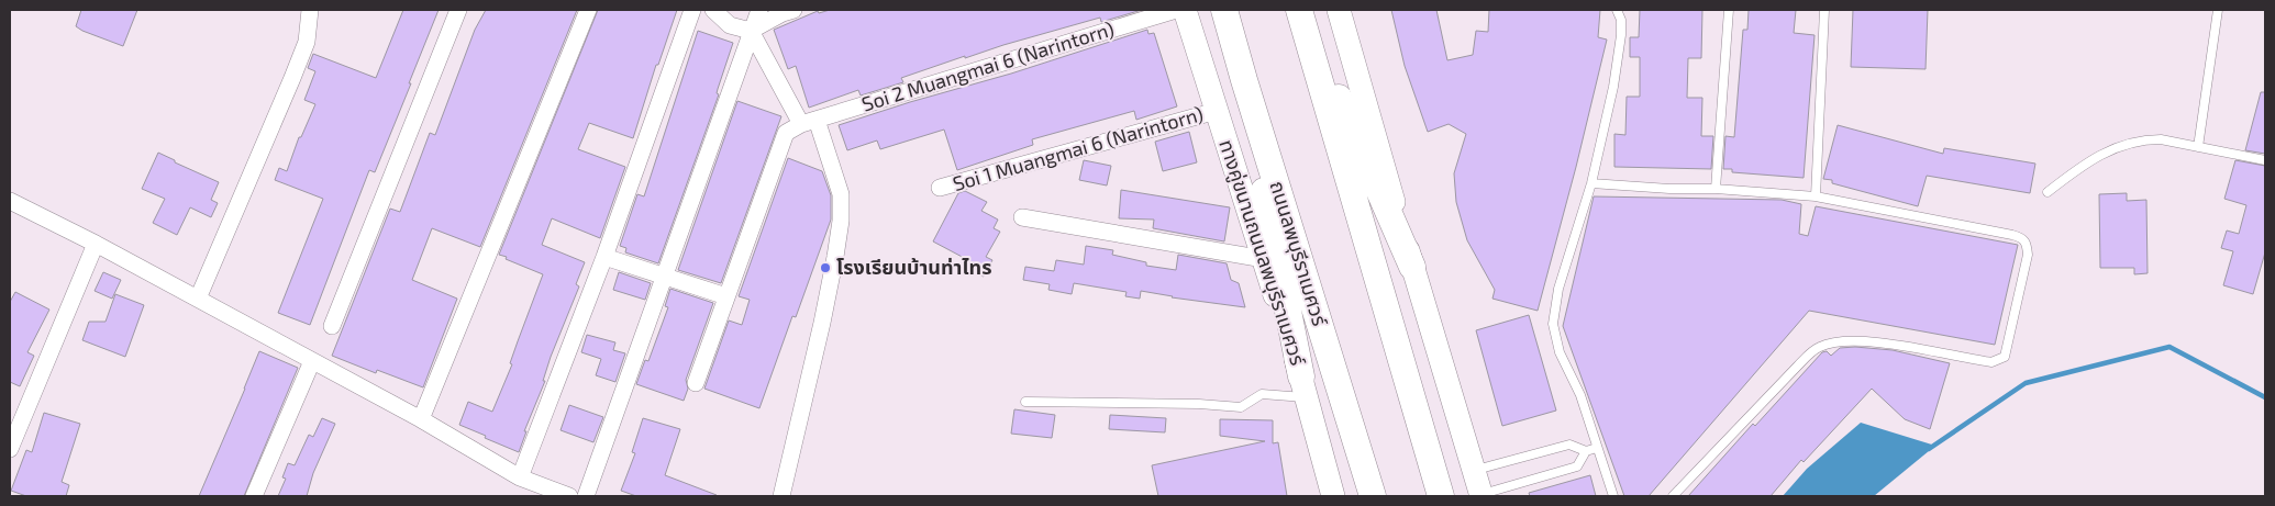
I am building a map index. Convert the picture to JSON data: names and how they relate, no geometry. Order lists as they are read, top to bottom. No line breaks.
{"streets":{"main road":["ทางคู่ขนานถนนลพบุรีราเมศวร์","ถนนลพบุรีราเมศวร์"],"street":["Soi 2 Muangmai 6 (Narintorn)","Soi 1 Muangmai 6 (Narintorn)"]},"crossings":[["Soi 1 Muangmai 6 (Narintorn)","ทางคู่ขนานถนนลพบุรีราเมศวร์"]],"places":["โรงเรียนบ้านท่าไทร"]}
